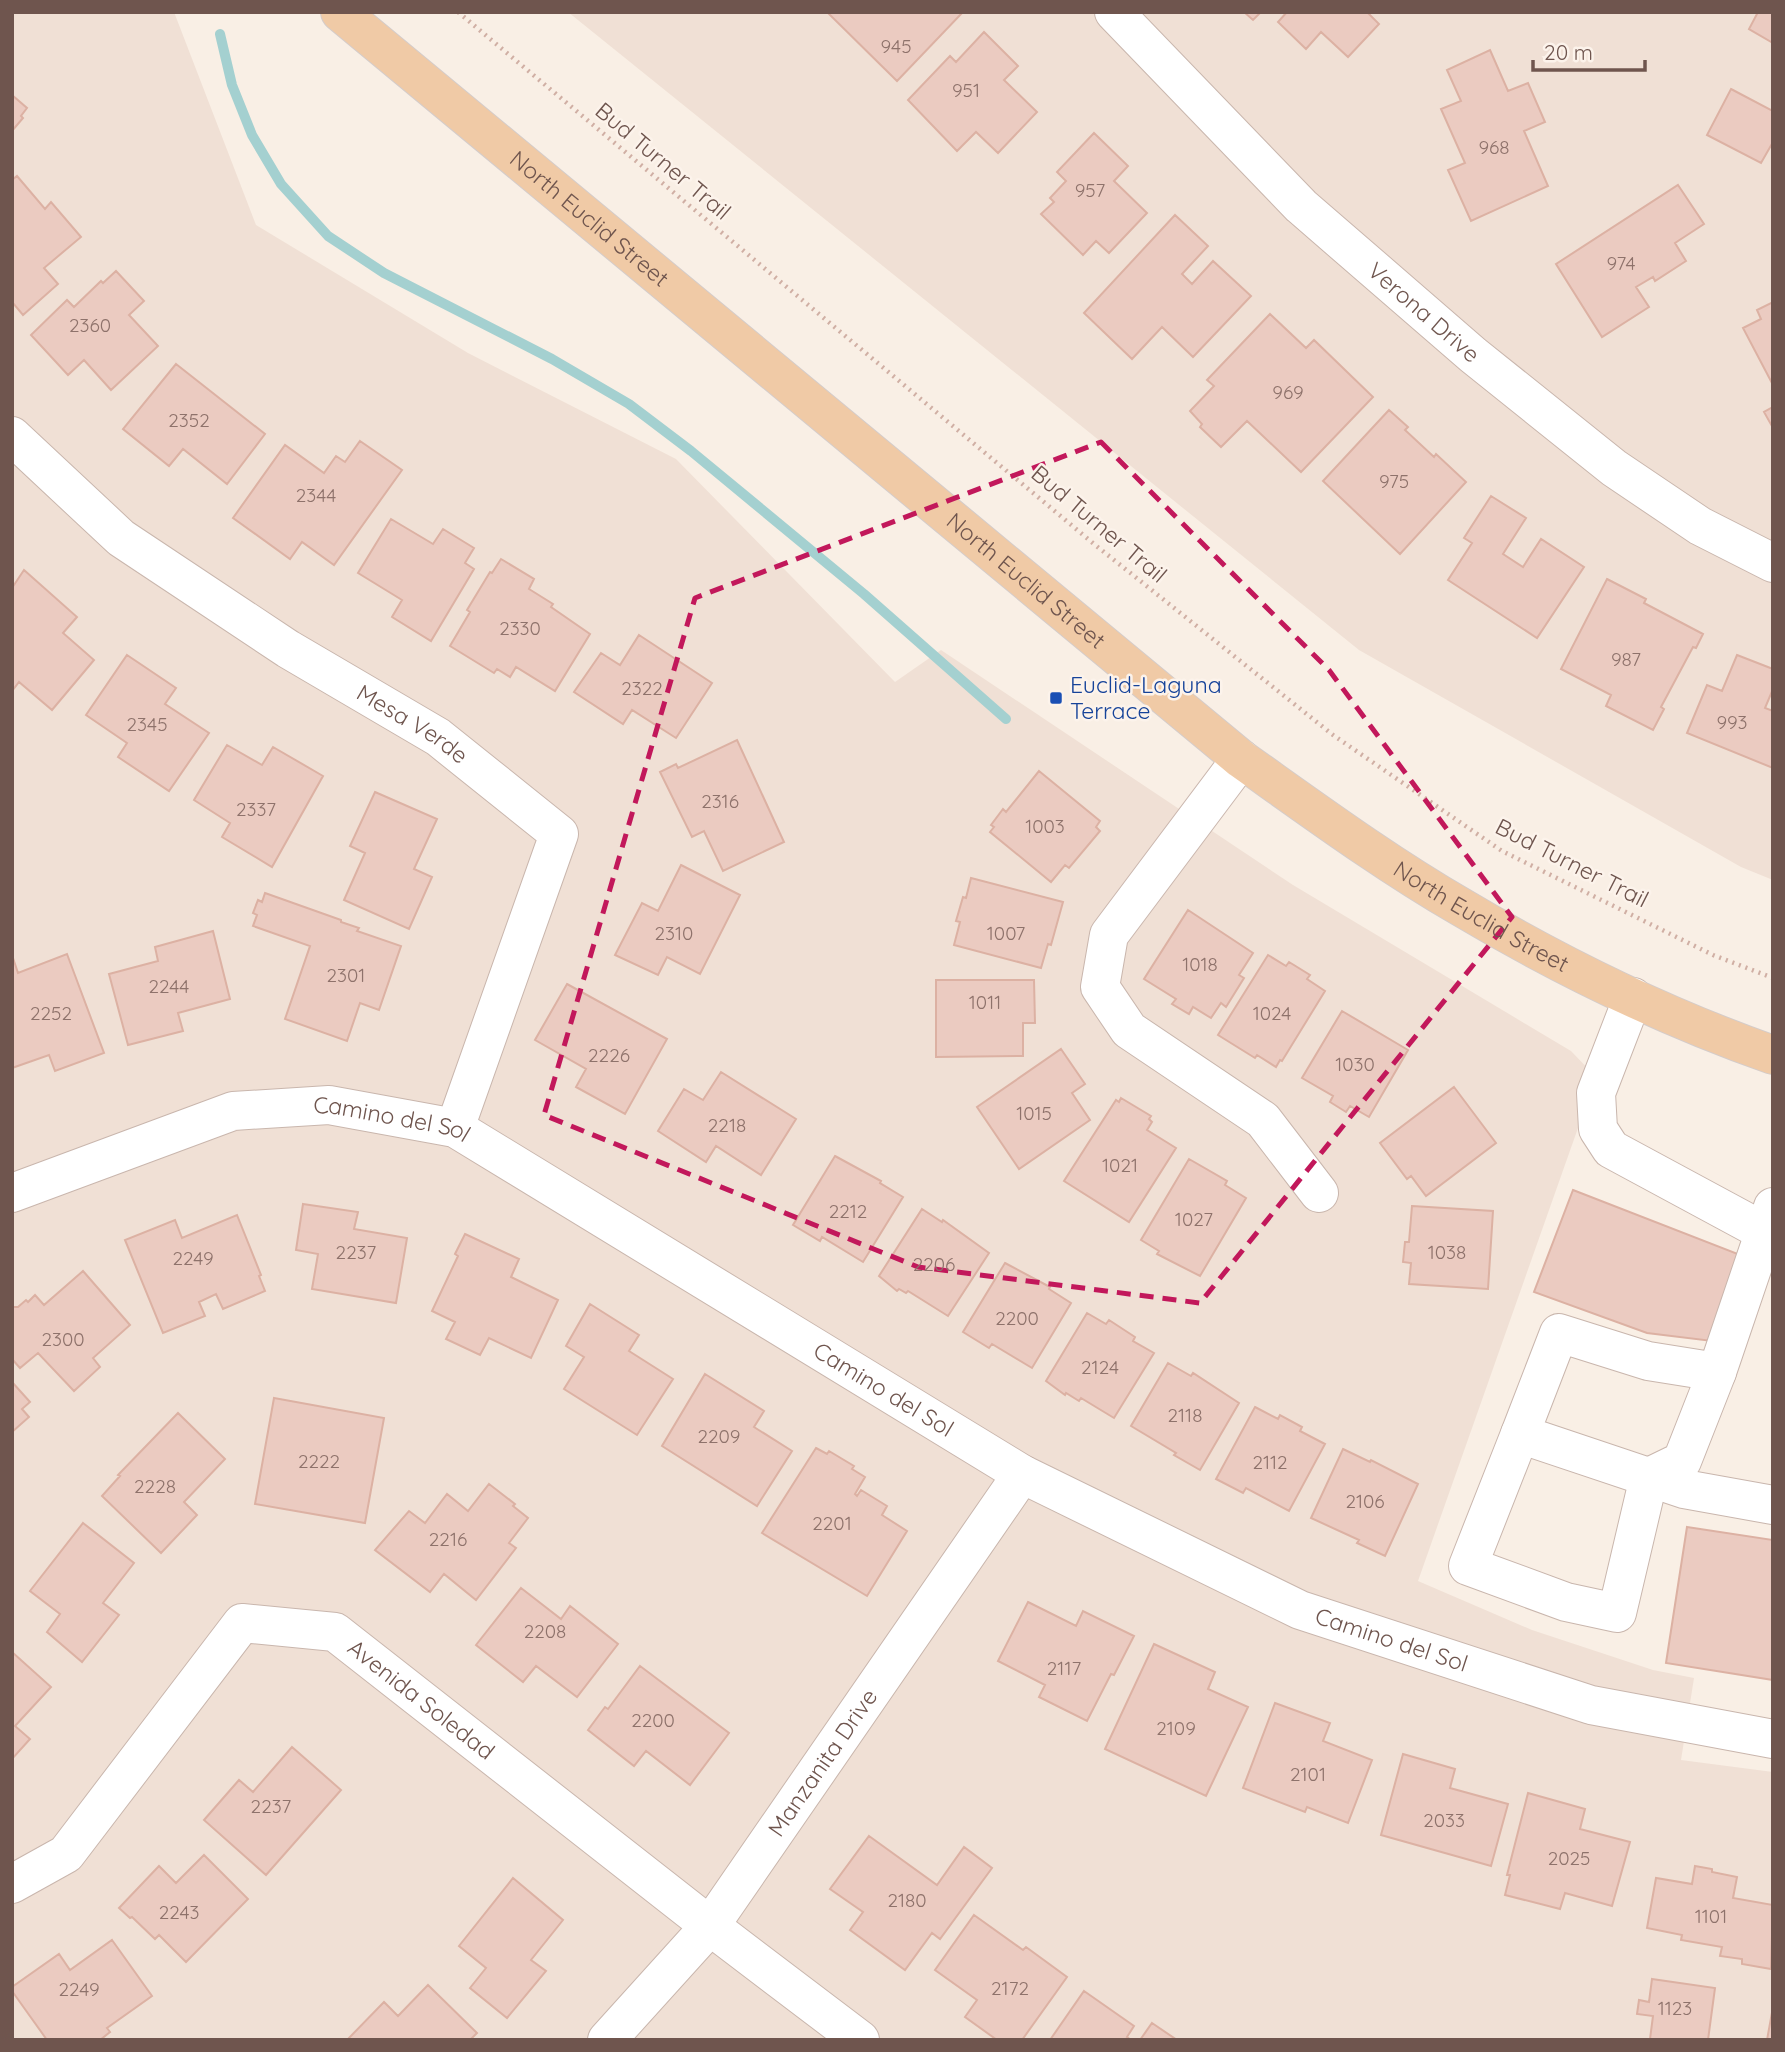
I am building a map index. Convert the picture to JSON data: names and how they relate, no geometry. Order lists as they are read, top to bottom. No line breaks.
{"streets":{"main road":["North Euclid Street"],"street":["Verona Drive","Mesa Verde","Camino del Sol","Avenida Soledad","Manzanita Drive"],"path":["Bud Turner Trail"]},"crossings":[["Mesa Verde","Camino del Sol"],["Camino del Sol","Manzanita Drive"],["Avenida Soledad","Manzanita Drive"]],"places":{"transit":["Euclid-Laguna Terrace"]},"house_numbers":["945","951","968","957","974","2360","969","2352","975","2344","2330","987","2322","993","2345","2316","2337","1003","2310","1007","1018","2301","2244","1011","2252","1024","2226","1030","1015","2218","1021","2212","1027","2237","1038","2249","2206","2200","2300","2124","2118","2209","2222","2112","2228","2106","2201","2216","2208","2117","2200","2109","2101","2237","2033","2025","2180","2243","1101","2172","2249","1123"],"scale_bar":"20 m"}
